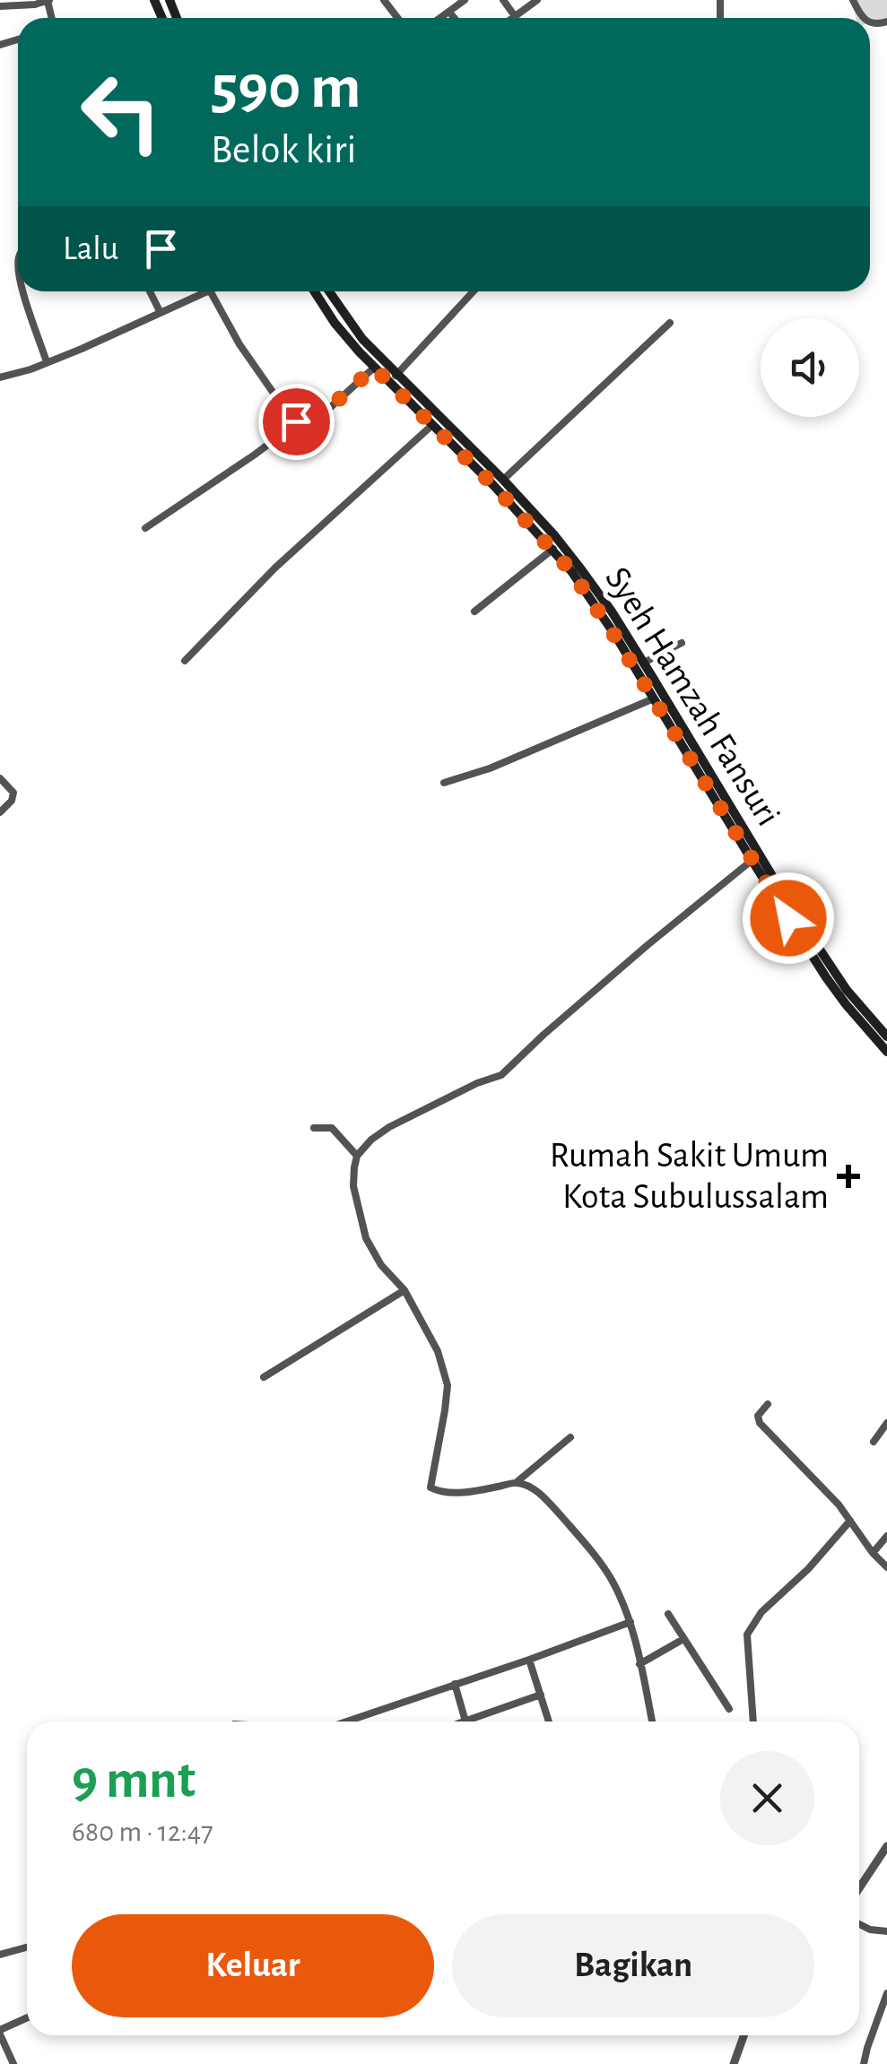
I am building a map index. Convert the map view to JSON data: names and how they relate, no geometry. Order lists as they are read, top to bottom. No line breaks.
{"streets":{"main road":["Syeh Hamzah Fansuri"]},"places":{"health":["Rumah Sakit Umum Kota Subulussalam"]},"page":{"turn":["590 m","Belok kiri"],"then":"Lalu","heading":["9 mnt","680 m · 12:47"],"buttons":["Keluar","Bagikan"]}}
